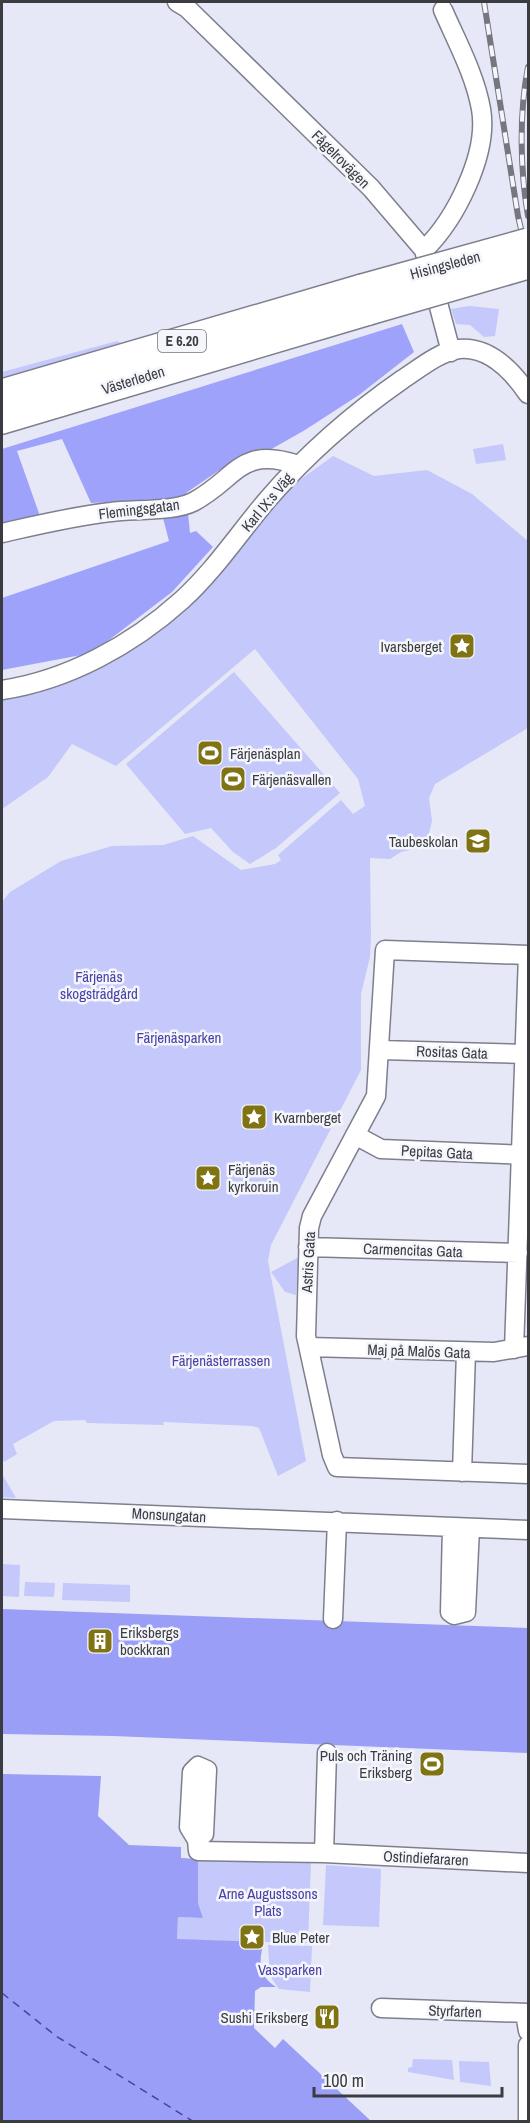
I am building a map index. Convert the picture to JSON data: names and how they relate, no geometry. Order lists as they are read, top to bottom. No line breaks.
{"streets":{"highway":["Hisingsleden","E 6.20","Västerleden"],"street":["Fågelrovägen","Karl IX:s Väg","Flemingsgatan","Rositas Gata","Pepitas Gata","Carmencitas Gata","Astris Gata","Maj på Malös Gata","Monsungatan","Ostindiefararen","Styrfarten"]},"crossings":[["Fågelrovägen","Karl IX:s Väg"],["Hisingsleden","Västerleden"],["Karl IX:s Väg","Flemingsgatan"],["Rositas Gata","Astris Gata"],["Pepitas Gata","Astris Gata"],["Carmencitas Gata","Astris Gata"],["Astris Gata","Maj på Malös Gata"]],"parks":["Färjenäs skogsträdgård","Färjenäsparken","Färjenästerrassen","Arne Augustssons Plats","Vassparken"],"places":{"place":["Ivarsberget","Kvarnberget","Färjenäs kyrkoruin","Blue Peter"],"sports":["Färjenäsplan","Färjenäsvallen","Puls och Träning Eriksberg"],"school or university":["Taubeskolan"],"building":["Eriksbergs bockkran"],"restaurant":["Sushi Eriksberg"]},"scale_bar":"100 m"}
